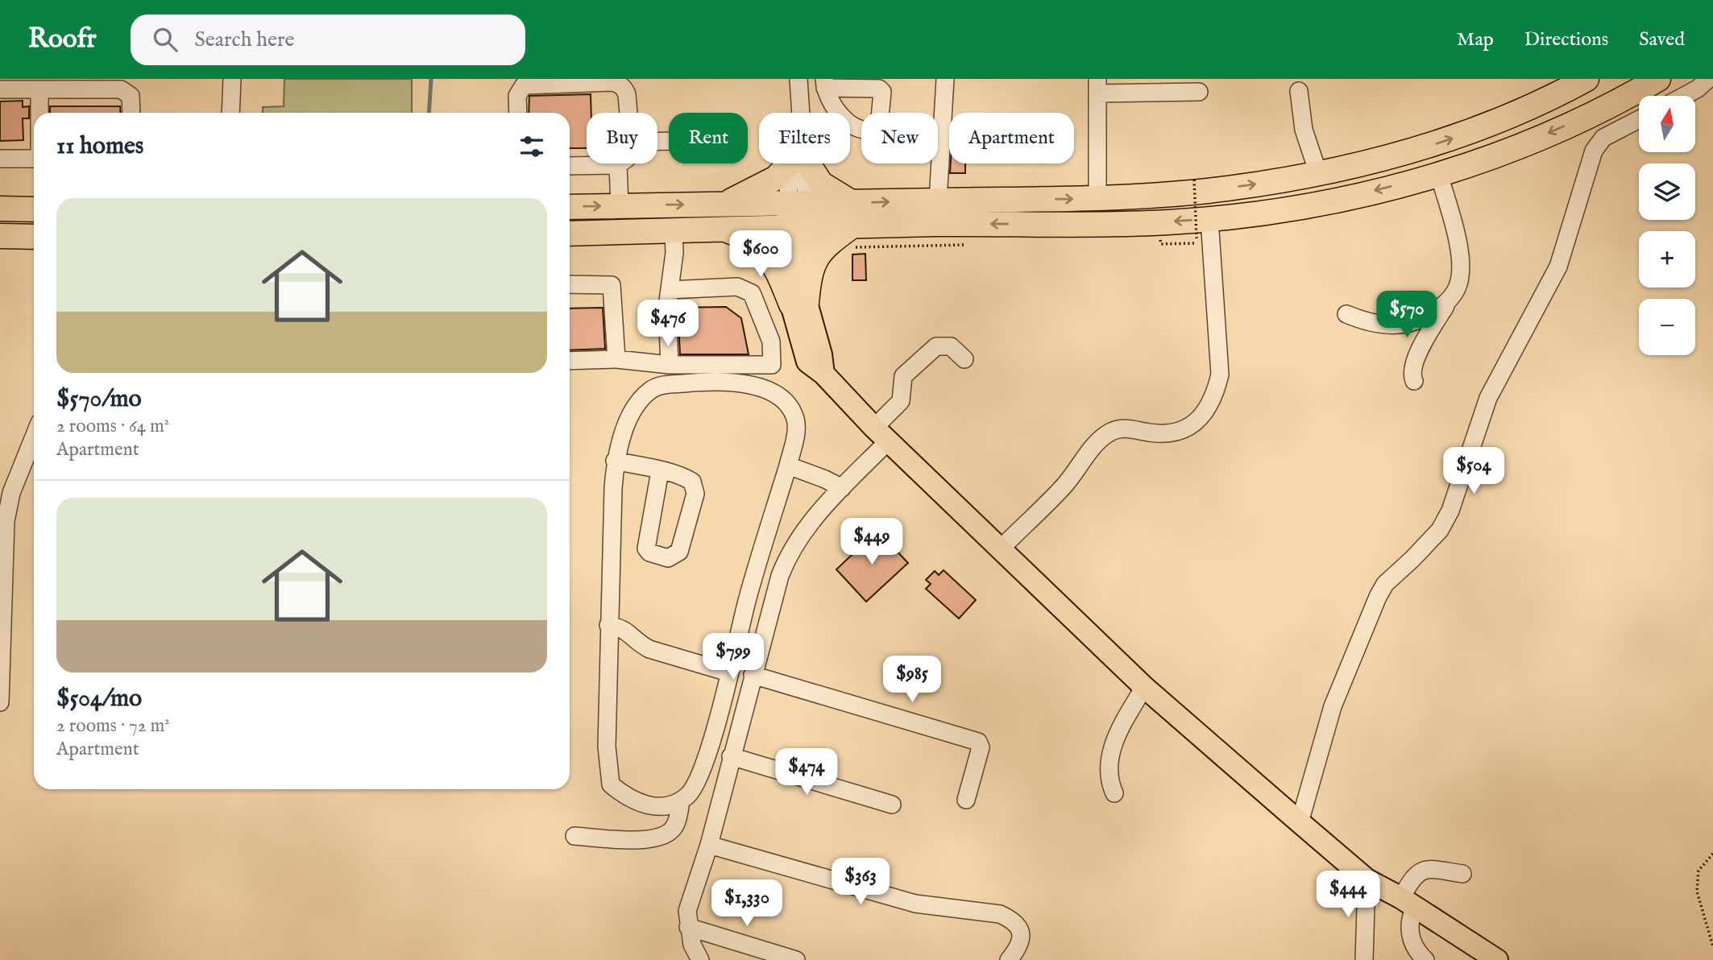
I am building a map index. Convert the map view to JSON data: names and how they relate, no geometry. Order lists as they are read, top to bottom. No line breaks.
{"north":"top","page":{"header":"Roofr","search":"Search here","nav":["Map","Directions","Saved"],"map_buttons":["+","−"],"chip":["Buy","Rent","Filters","New","Apartment"],"heading":"11 homes","list":[{"name":"$570/mo","note":"2 rooms · 64 m² · Apartment"},{"name":"$504/mo","note":"2 rooms · 72 m² · Apartment"}],"price":["$600","$570","$476","$504","$449","$799","$985","$474","$363","$444","$1,330"]}}
